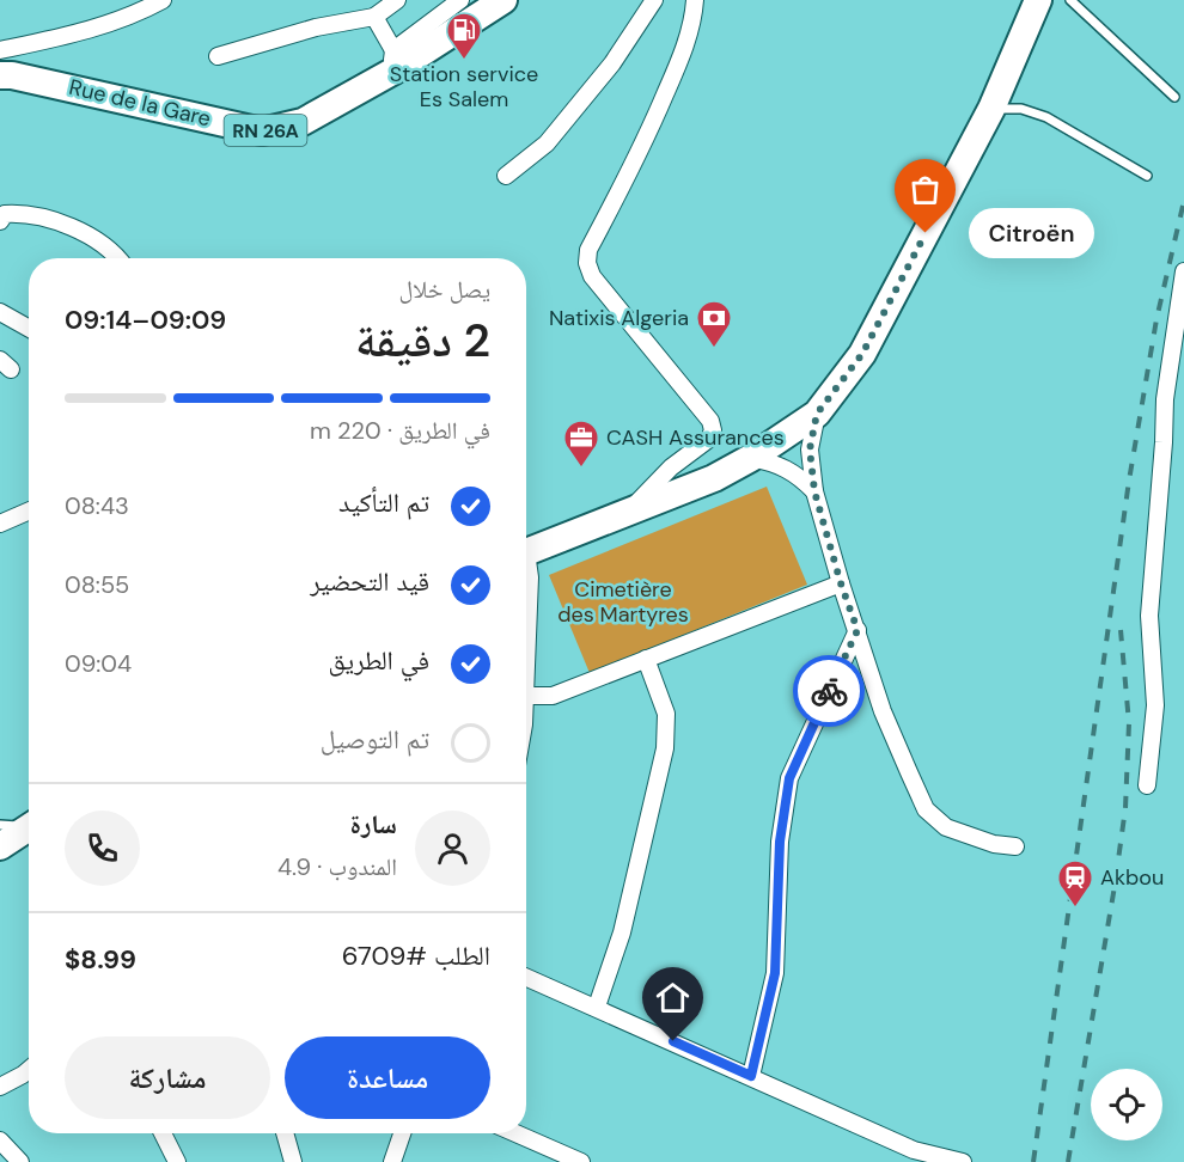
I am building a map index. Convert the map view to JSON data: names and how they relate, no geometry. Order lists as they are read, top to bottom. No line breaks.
{"streets":{"main road":["Rue de la Gare","RN 26A"]},"parks":["Cimetière des Martyres"],"places":{"fuel station":["Station service Es Salem"],"other":["Citroën"],"bank":["Natixis Algeria"],"office":["CASH Assurances"],"station":["Akbou"]},"page":{"bubble":"Citroën","heading":["2 دقيقة","يصل خلال","09:09–09:14"],"panel":["سارة","المندوب · 4.9","الطلب #6709","$8.99"],"bar":"في الطريق · 220 m","list":[["تم التأكيد","08:43"],["قيد التحضير","08:55"],["في الطريق","09:04"],"تم التوصيل"],"buttons":["مساعدة","مشاركة"]}}
